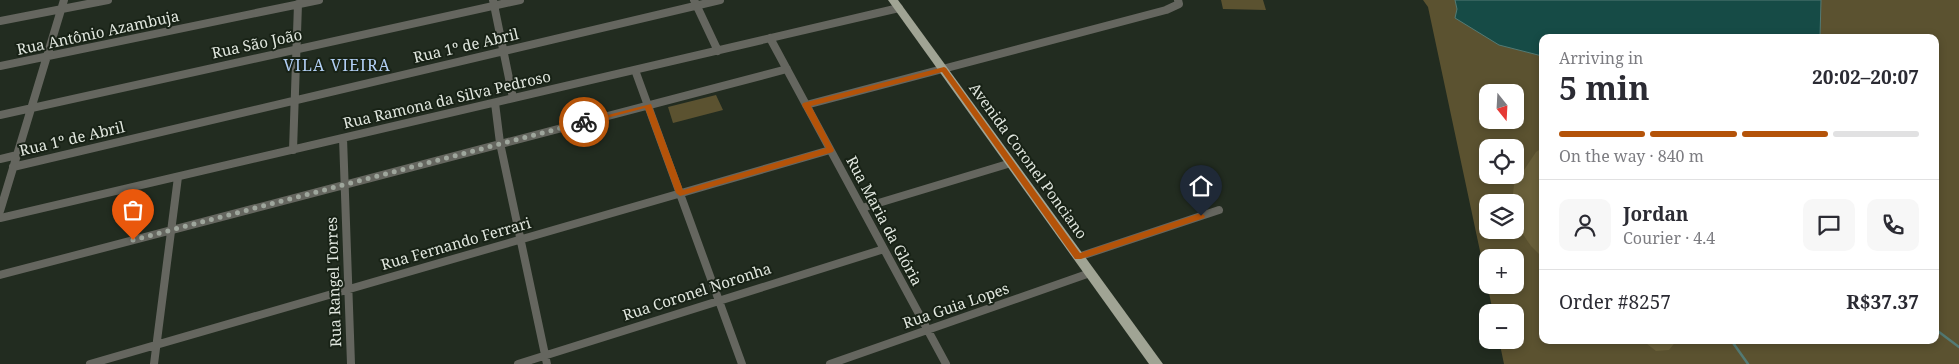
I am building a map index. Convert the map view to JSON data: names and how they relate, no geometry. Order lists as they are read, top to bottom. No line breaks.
{"streets":{"main road":["Avenida Coronel Ponciano"],"street":["Rua Antônio Azambuja","Rua São João","Rua 1º de Abril","Rua Ramona da Silva Pedroso","Rua Maria da Glória","Rua Fernando Ferrari","Rua Rangel Torres","Rua Coronel Noronha","Rua Guia Lopes"]},"crossings":[["Rua Ramona da Silva Pedroso","Avenida Coronel Ponciano"],["Rua Ramona da Silva Pedroso","Rua Maria da Glória"],["Rua Ramona da Silva Pedroso","Rua Rangel Torres"],["Avenida Coronel Ponciano","Rua Guia Lopes"],["Rua Maria da Glória","Rua Fernando Ferrari"],["Rua Maria da Glória","Rua Coronel Noronha"],["Rua Maria da Glória","Rua Guia Lopes"],["Rua Fernando Ferrari","Rua Rangel Torres"]],"districts":["VILA VIEIRA"],"north":"bottom","page":{"heading":["5 min","Arriving in","20:02–20:07"],"panel":["Jordan","Courier · 4.4","Order #8257","R$37.37"],"map_buttons":["+","−"],"bar":"On the way · 840 m"}}
